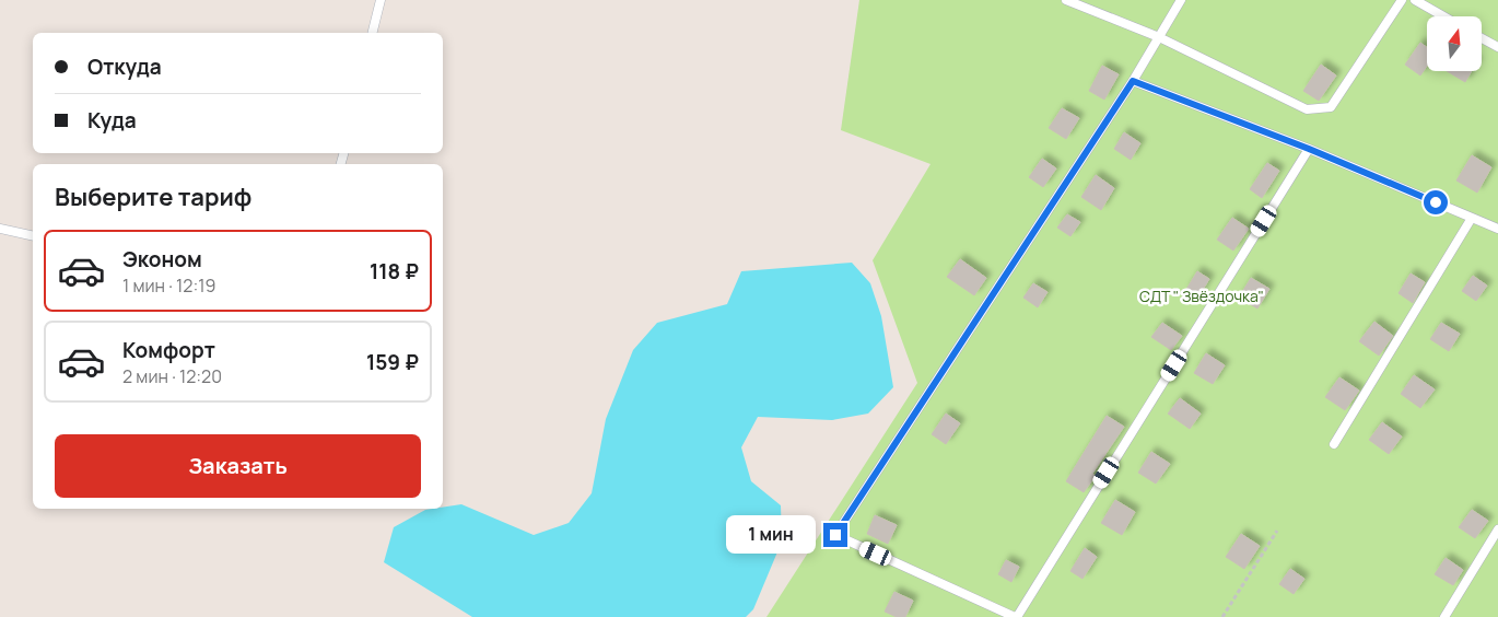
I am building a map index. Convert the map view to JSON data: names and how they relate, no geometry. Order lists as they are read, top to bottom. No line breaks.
{"parks":["СДТ \" Звёздочка\""],"north":"top","page":{"banner":["Откуда","Куда"],"heading":"Выберите тариф","list":[{"name":"Эконом","note":"1 мин · 12:19","value":"118 ₽"},{"name":"Комфорт","note":"2 мин · 12:20","value":"159 ₽"}],"buttons":"Заказать","bubble":"1 мин"}}
